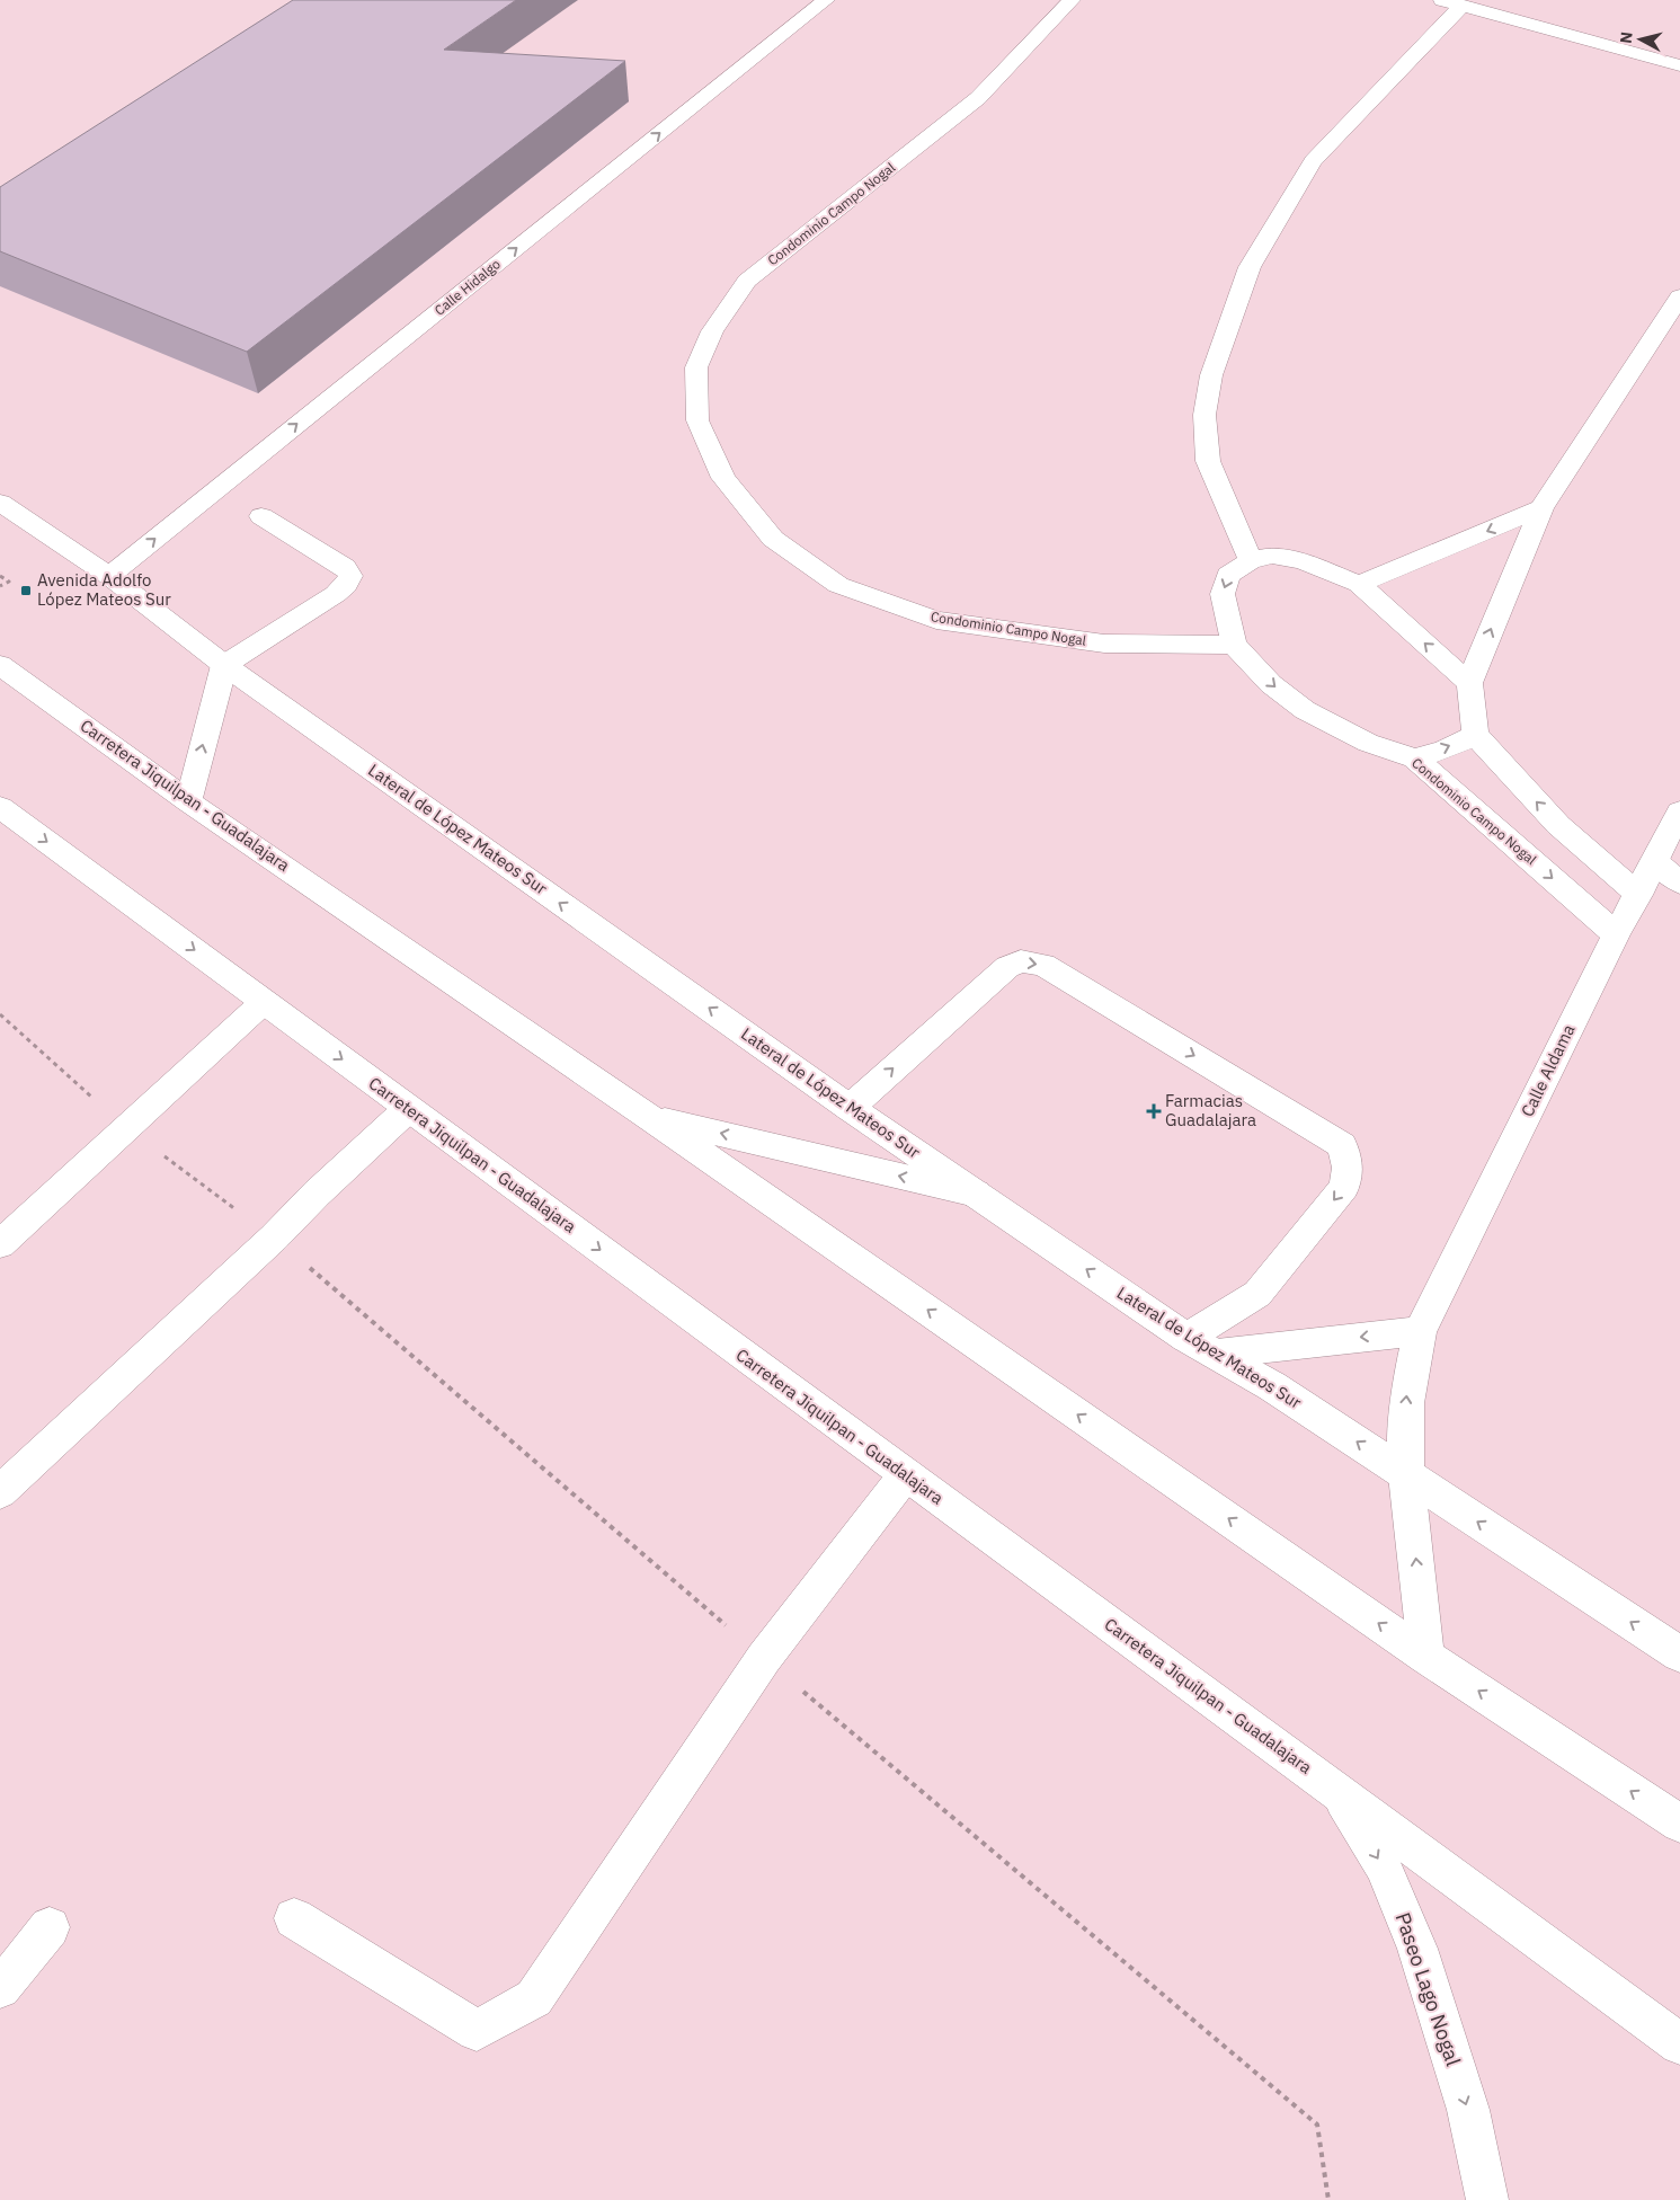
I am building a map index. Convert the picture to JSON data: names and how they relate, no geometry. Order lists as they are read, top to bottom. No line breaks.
{"streets":{"main road":["Condominio Campo Nogal","Calle Hidalgo","Carretera Jiquilpan - Guadalajara","Lateral de López Mateos Sur","Calle Aldama","Paseo Lago Nogal"]},"crossings":[["Condominio Campo Nogal","Calle Aldama"],["Calle Hidalgo","Lateral de López Mateos Sur"],["Carretera Jiquilpan - Guadalajara","Calle Aldama"],["Carretera Jiquilpan - Guadalajara","Paseo Lago Nogal"],["Lateral de López Mateos Sur","Calle Aldama"]],"one_way":["Calle Hidalgo","Lateral de López Mateos Sur","Calle Aldama","Paseo Lago Nogal"],"places":{"transit":["Avenida Adolfo López Mateos Sur"],"health":["Farmacias Guadalajara"]},"north":"left"}
